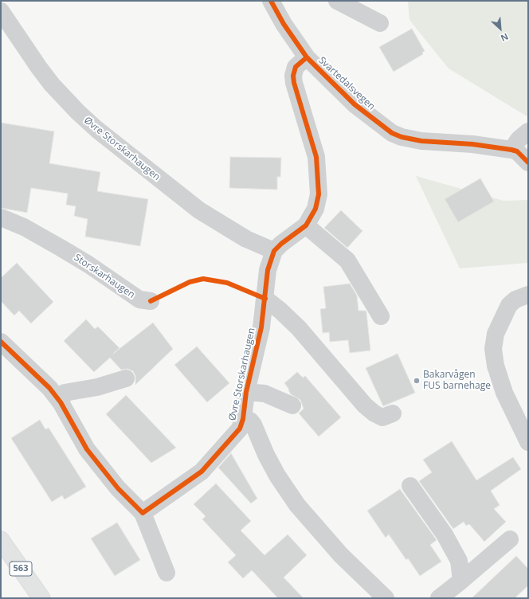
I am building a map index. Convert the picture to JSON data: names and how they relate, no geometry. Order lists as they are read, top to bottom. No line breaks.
{"streets":{"main road":["563"],"street":["Svartedalsvegen","Øvre Storskarhaugen","Storskarhaugen"]},"crossings":[["Svartedalsvegen","Øvre Storskarhaugen"]],"places":["Bakarvågen FUS barnehage"],"north":"bottom right"}
